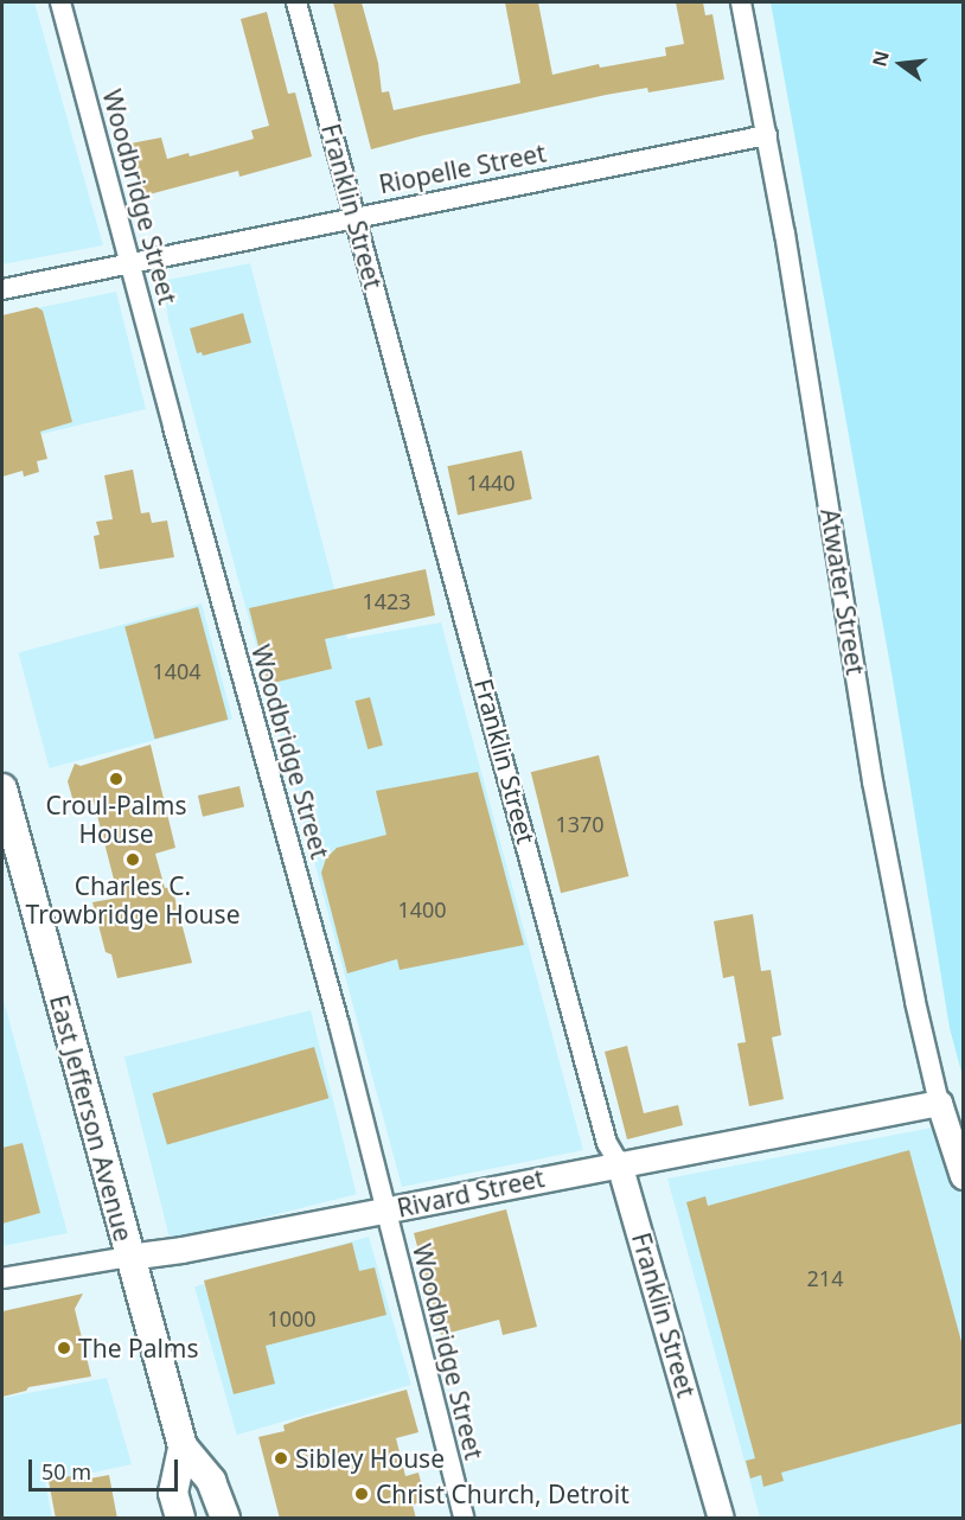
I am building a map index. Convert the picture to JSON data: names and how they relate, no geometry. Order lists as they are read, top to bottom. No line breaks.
{"streets":{"main road":["East Jefferson Avenue"],"street":["Riopelle Street","Woodbridge Street","Franklin Street","Atwater Street","Rivard Street"]},"crossings":[["Riopelle Street","Woodbridge Street"],["Riopelle Street","Franklin Street"],["Riopelle Street","Atwater Street"],["Woodbridge Street","Rivard Street"],["Franklin Street","Rivard Street"],["Atwater Street","Rivard Street"],["East Jefferson Avenue","Rivard Street"]],"places":["Croul-Palms House","Charles C. Trowbridge House","The Palms","Sibley House","Christ Church, Detroit"],"house_numbers":["1440","1423","1404","1370","1400","214","1000"],"scale_bar":"50 m","north":"left"}
